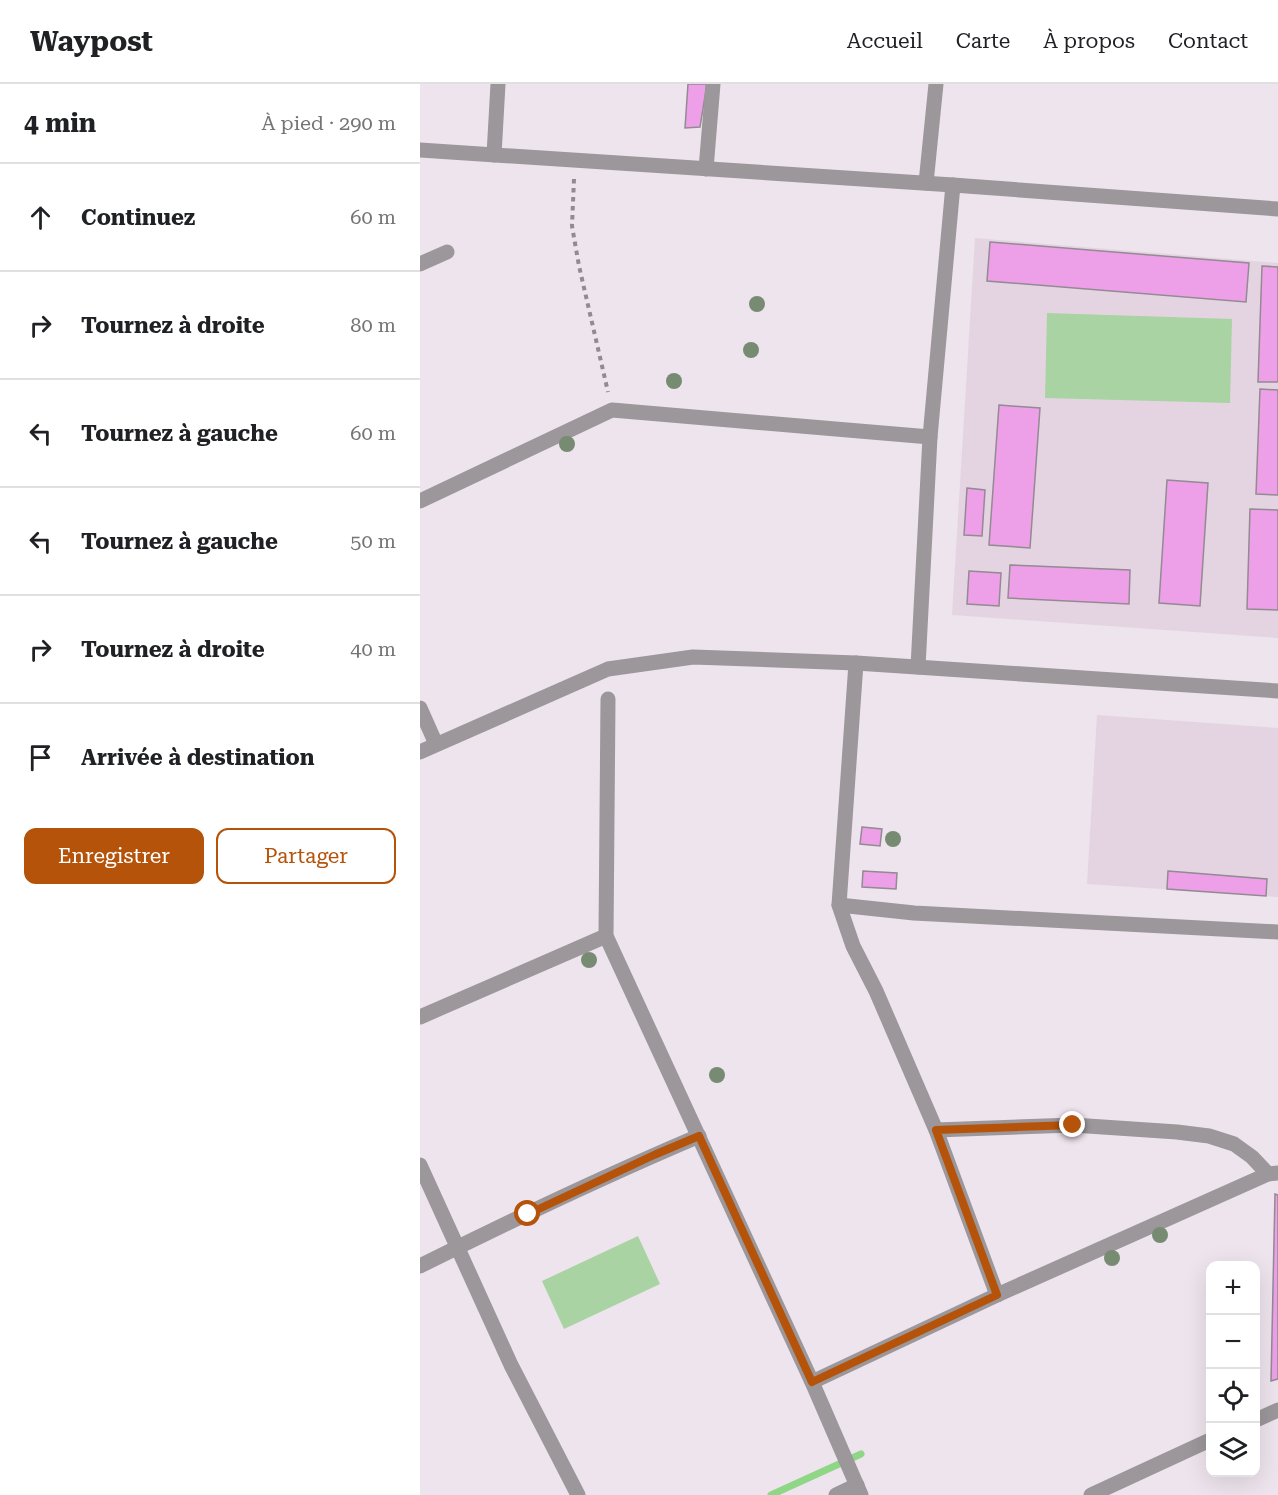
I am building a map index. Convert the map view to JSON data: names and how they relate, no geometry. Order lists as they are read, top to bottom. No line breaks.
{"page":{"header":"Waypost","nav":["Accueil","Carte","À propos","Contact"],"heading":["4 min","À pied · 290 m"],"list":[["Continuez","60 m"],["Tournez à droite","80 m"],["Tournez à gauche","60 m"],["Tournez à gauche","50 m"],["Tournez à droite","40 m"],"Arrivée à destination"],"buttons":["Enregistrer","Partager"],"map_buttons":["+","−"]}}
